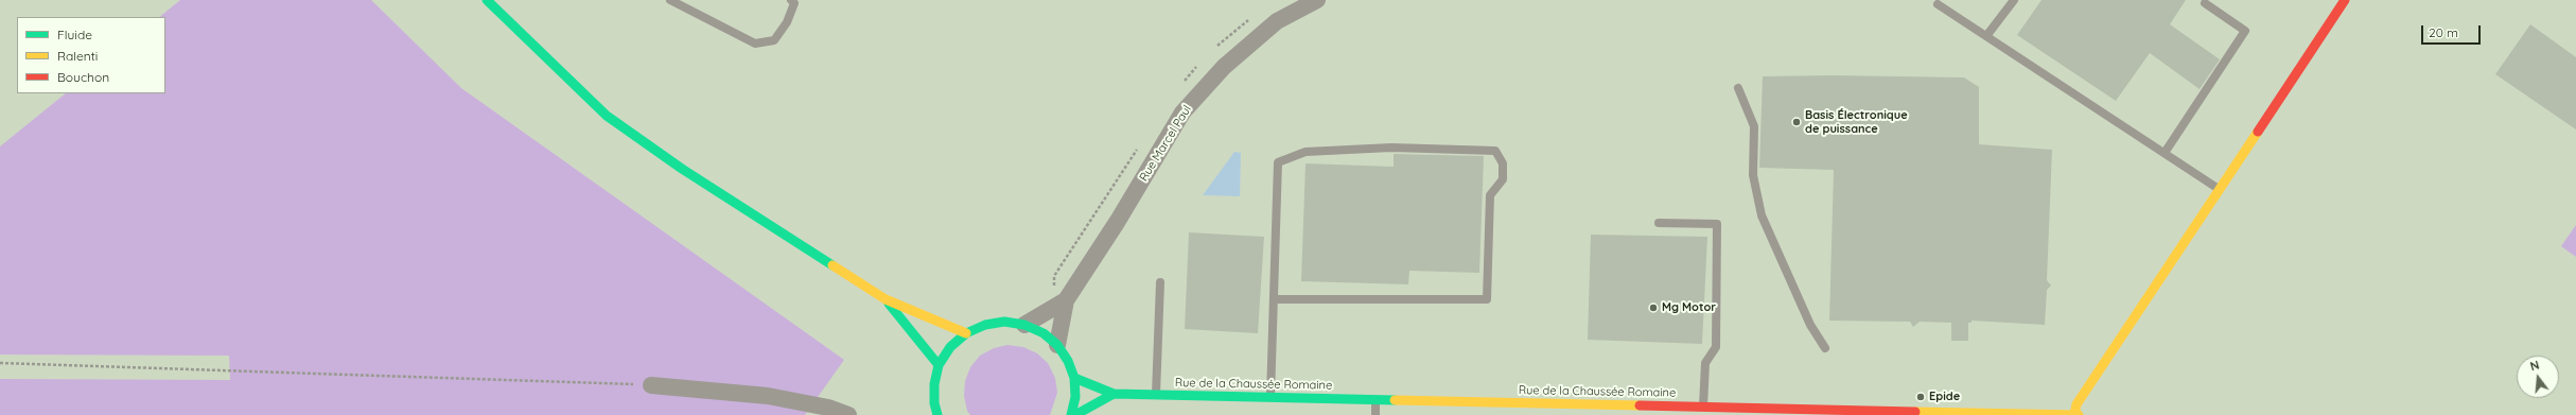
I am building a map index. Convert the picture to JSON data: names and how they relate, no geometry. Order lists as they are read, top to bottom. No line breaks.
{"streets":{"street":["Rue Marcel Paul","Rue de la Chaussée Romaine"]},"places":["Basis Électronique de puissance","Mg Motor","Epide"],"legend":["Fluide","Ralenti","Bouchon"],"scale_bar":"20 m","north":"top"}
